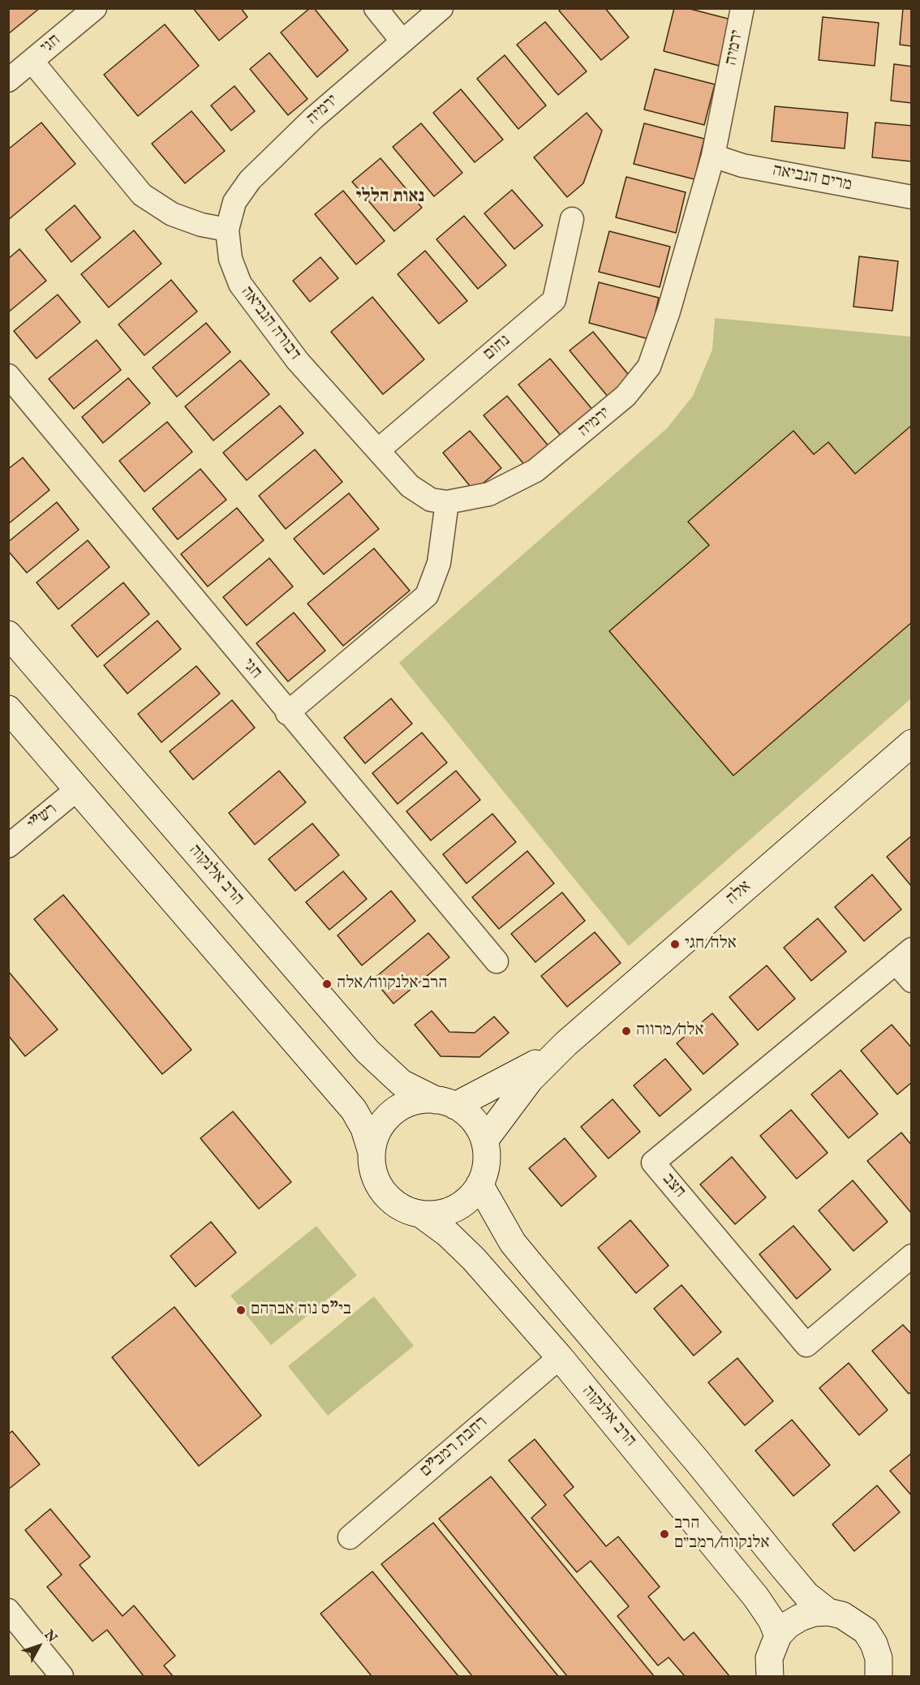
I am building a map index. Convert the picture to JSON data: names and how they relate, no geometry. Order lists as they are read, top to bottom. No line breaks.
{"streets":{"main road":["הרב אלנקוה","אלה"],"street":["חגי","ירמיה","מרים הנביאה","דבורה הנביאה","נחום","רש\"י","חצב","רחבת רמב\"ם"]},"crossings":[["ירמיה","מרים הנביאה"],["ירמיה","דבורה הנביאה"],["דבורה הנביאה","נחום"],["הרב אלנקוה","אלה"],["הרב אלנקוה","רחבת רמב\"ם"]],"districts":["נאות הללי"],"places":["אלה/חגי","הרב אלנקווה/אלה","אלה/מרווה","בי\"ס נוה אברהם","הרב אלנקווה/רמב״ם"],"north":"top right"}
